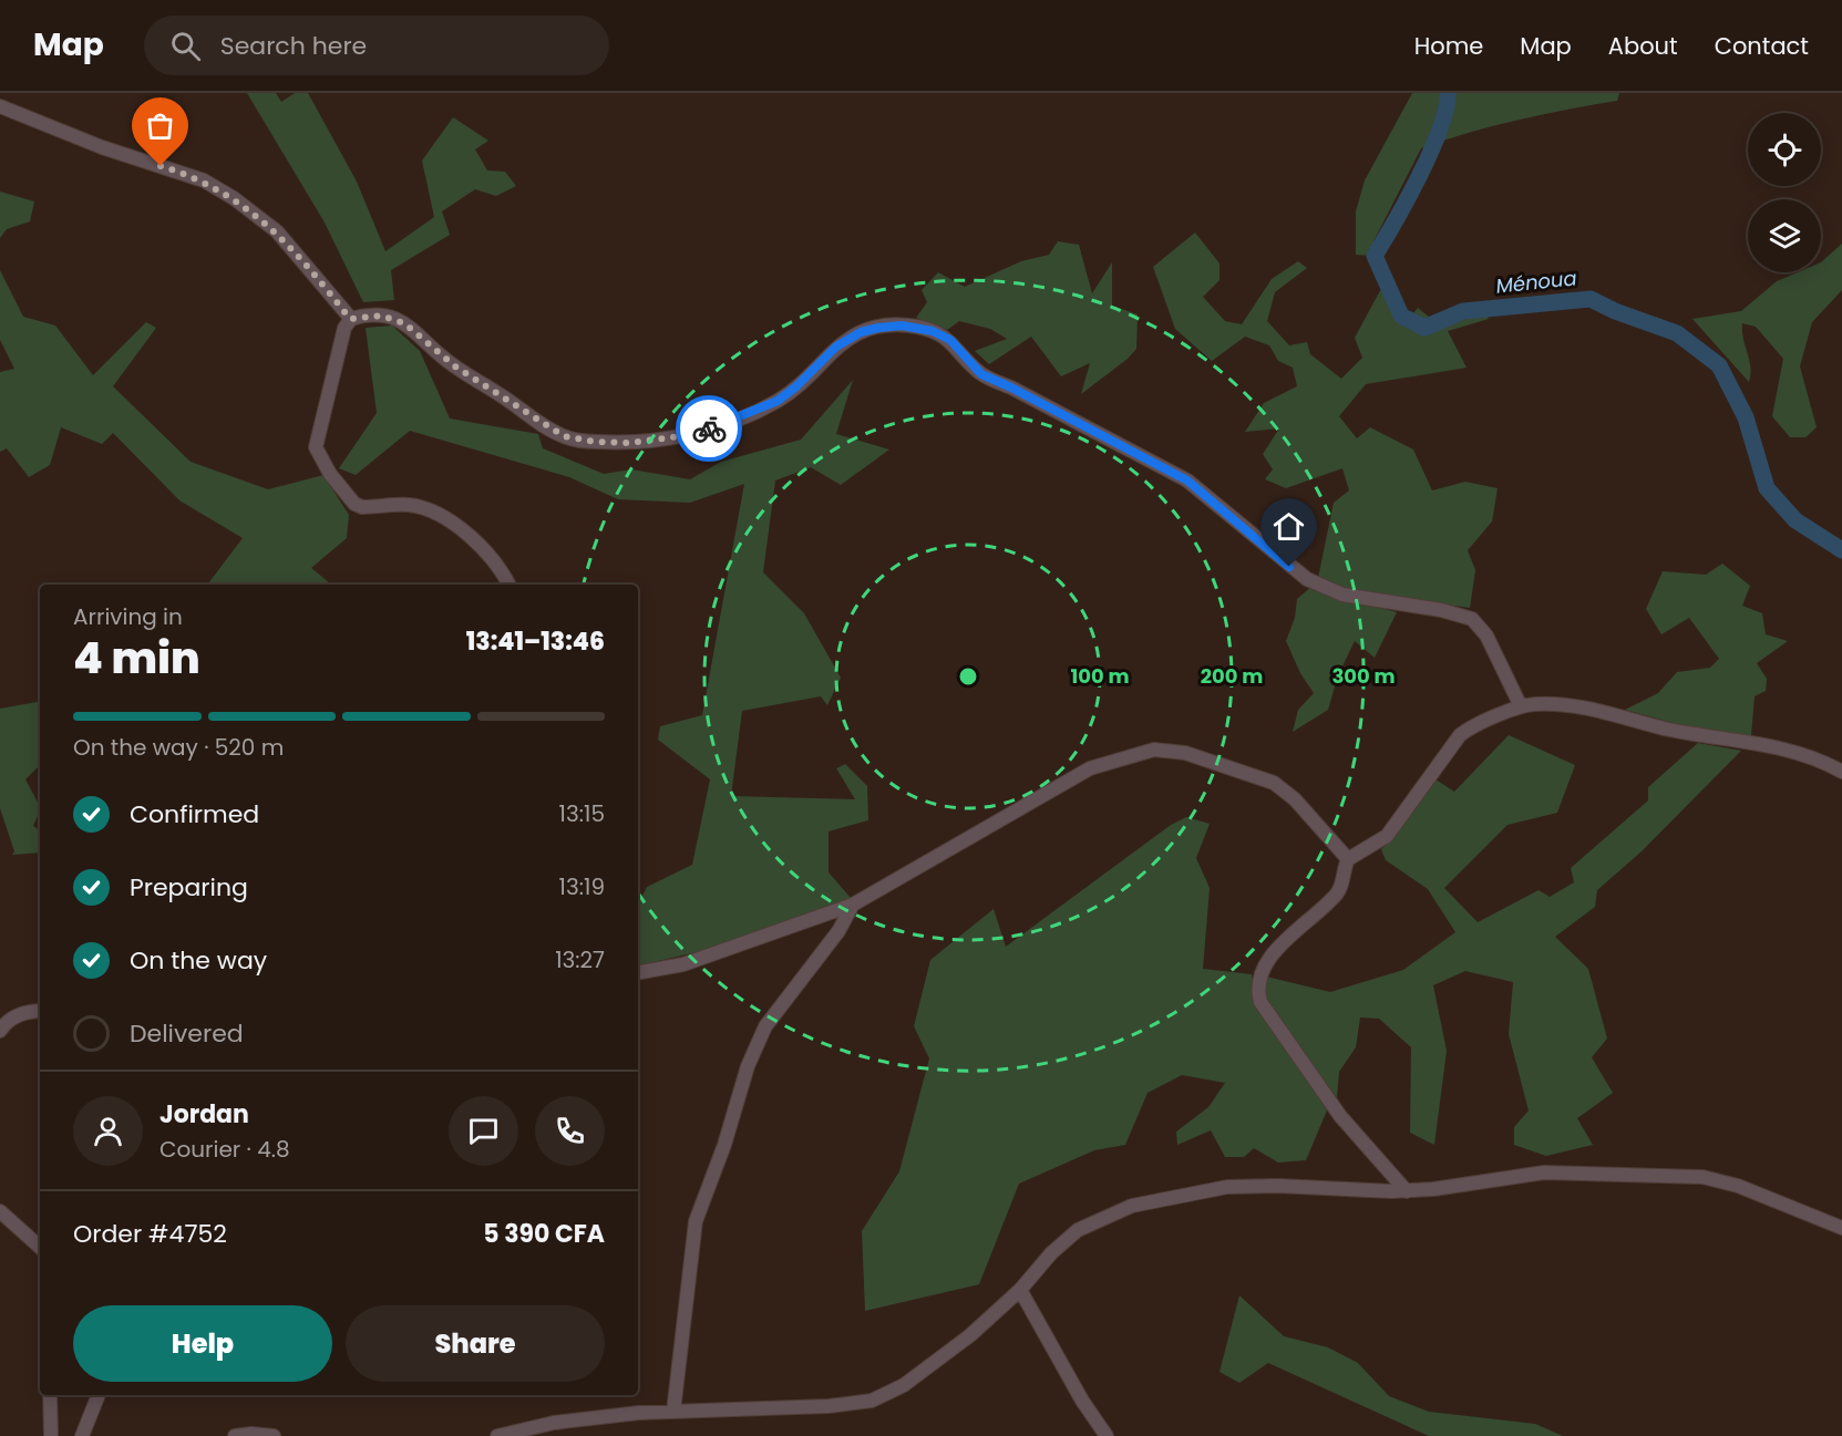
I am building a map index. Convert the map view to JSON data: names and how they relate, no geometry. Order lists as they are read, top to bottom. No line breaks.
{"water":["Ménoua"],"page":{"header":"Map","search":"Search here","nav":["Home","Map","About","Contact"],"heading":["4 min","Arriving in","13:41–13:46"],"panel":["Jordan","Courier · 4.8","Order #4752","5 390 CFA"],"bar":"On the way · 520 m","list":[["Confirmed","13:15"],["Preparing","13:19"],["On the way","13:27"],"Delivered"],"buttons":["Help","Share"]},"rings":["100 m","200 m","300 m"]}
